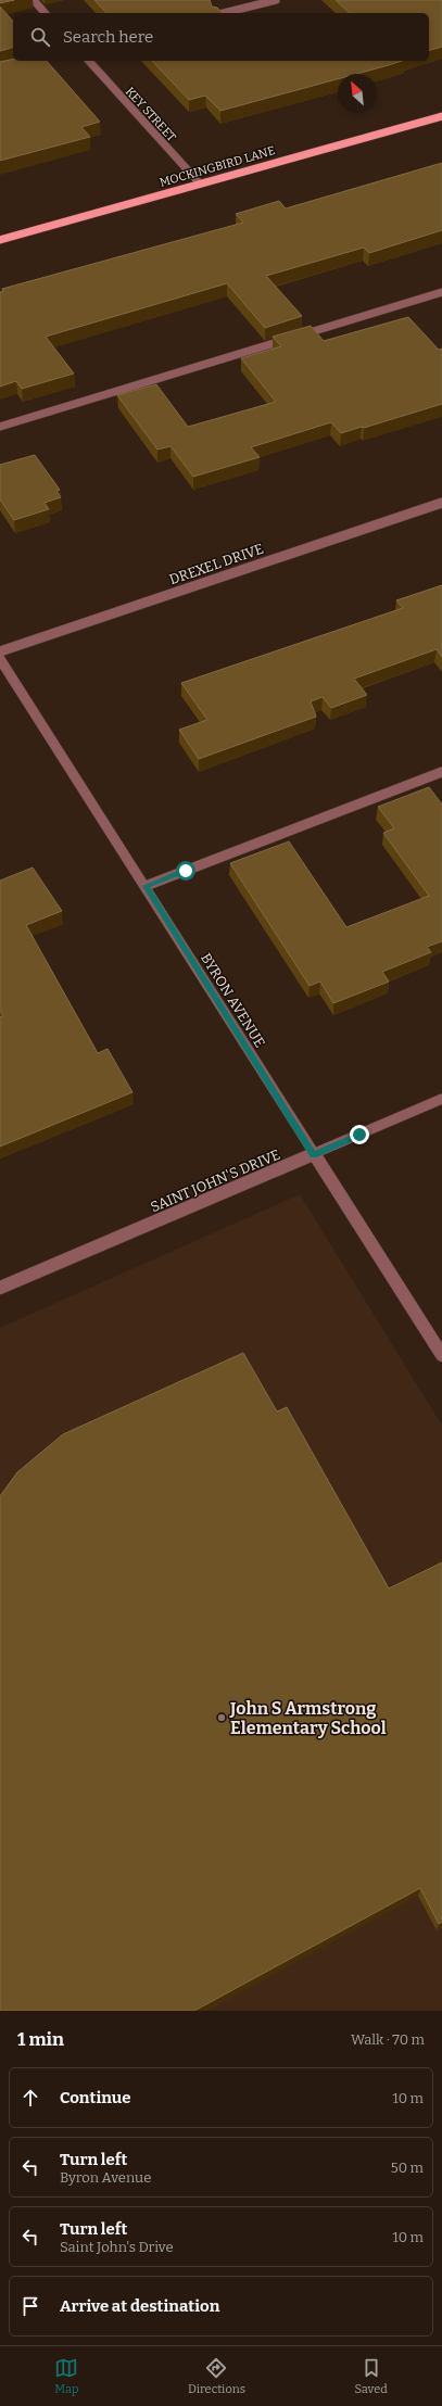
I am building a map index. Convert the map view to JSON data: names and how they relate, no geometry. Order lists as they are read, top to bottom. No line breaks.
{"streets":{"main road":["MOCKINGBIRD LANE"],"street":["KEY STREET","DREXEL DRIVE","BYRON AVENUE","SAINT JOHN'S DRIVE"]},"crossings":[["KEY STREET","MOCKINGBIRD LANE"],["BYRON AVENUE","SAINT JOHN'S DRIVE"]],"places":["John S Armstrong Elementary School"],"north":"top left","page":{"search":"Search here","heading":["1 min","Walk · 70 m"],"list":[["Continue","10 m"],["Turn left","Byron Avenue","50 m"],["Turn left","Saint John's Drive","10 m"],"Arrive at destination"],"nav":["Map","Directions","Saved"]}}
